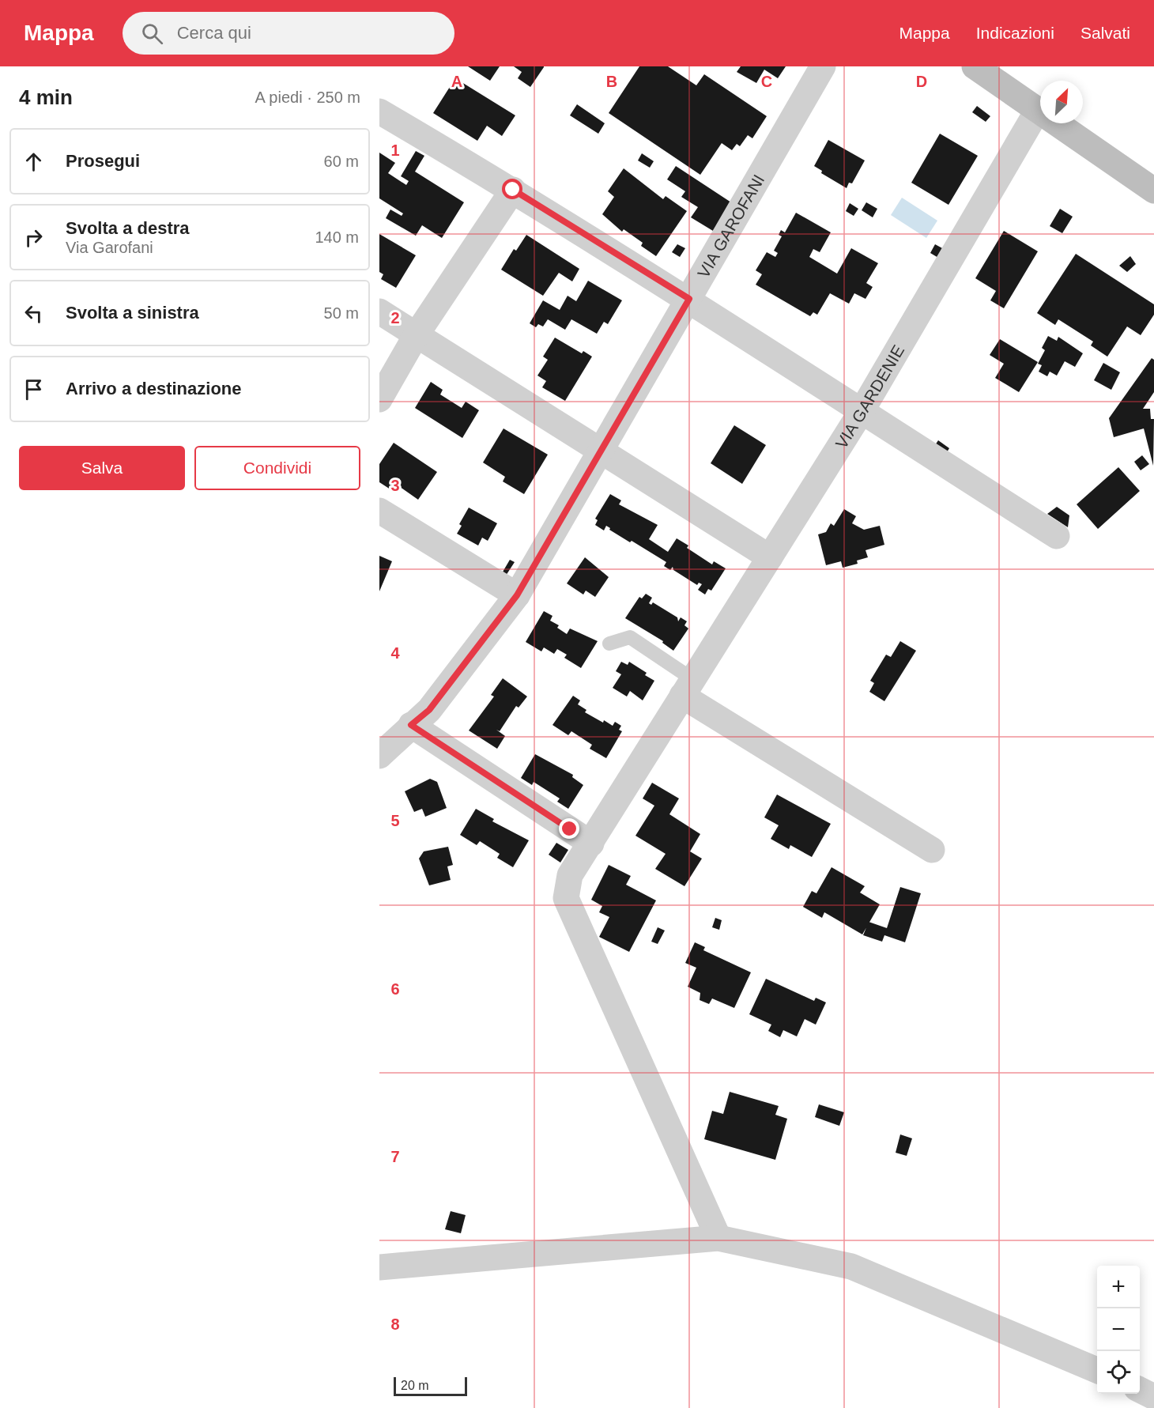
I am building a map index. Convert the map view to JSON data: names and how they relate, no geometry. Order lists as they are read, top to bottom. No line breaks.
{"streets":{"street":["VIA GAROFANI","VIA GARDENIE"]},"scale_bar":"20 m","north":"top right","page":{"header":"Mappa","search":"Cerca qui","nav":["Mappa","Indicazioni","Salvati"],"heading":["4 min","A piedi · 250 m"],"list":[["Prosegui","60 m"],["Svolta a destra","Via Garofani","140 m"],["Svolta a sinistra","50 m"],"Arrivo a destinazione"],"buttons":["Salva","Condividi"],"map_buttons":["+","−"],"scale":"20 m"},"grid":{"columns":["A","B","C","D"],"rows":["1","2","3","4","5","6","7","8"]}}
